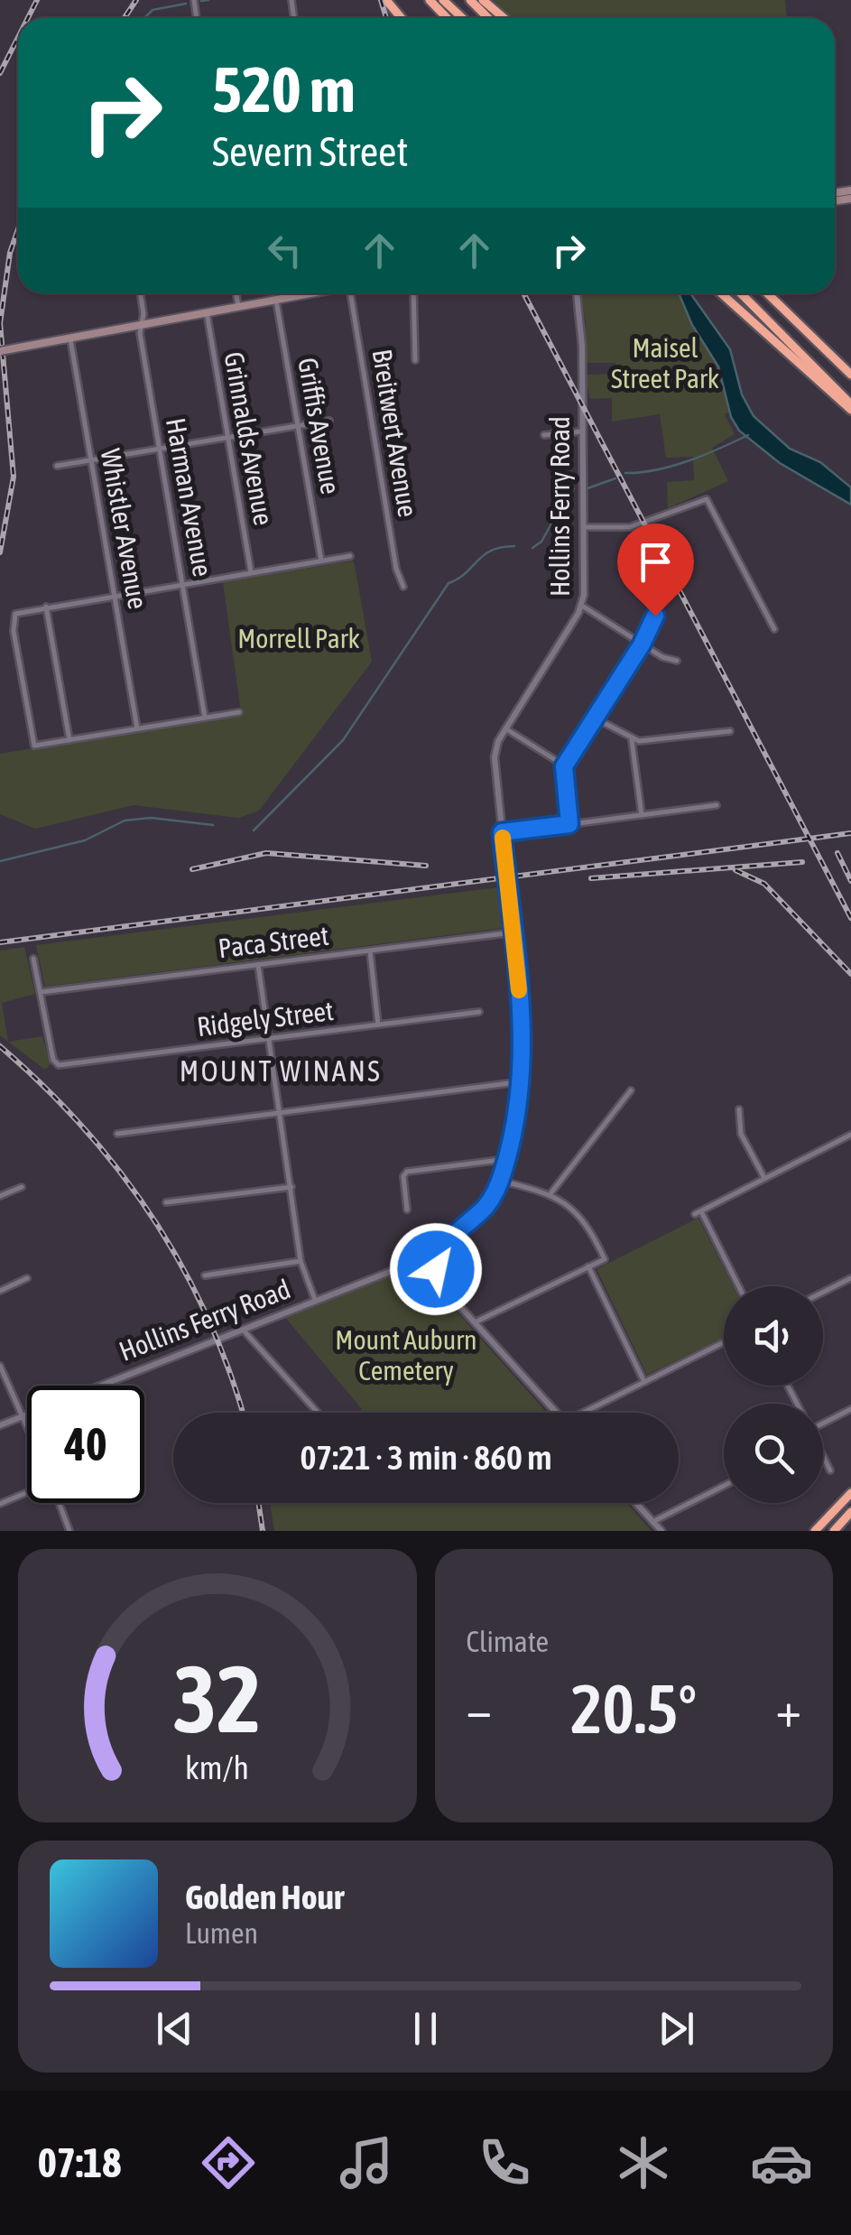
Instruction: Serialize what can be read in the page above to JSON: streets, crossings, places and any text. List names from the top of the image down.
{
  "streets": {
    "street": [
      "Griffis Avenue",
      "Breitwert Avenue",
      "Grinnalds Avenue",
      "Harman Avenue",
      "Hollins Ferry Road",
      "Whistler Avenue",
      "Paca Street",
      "Ridgely Street"
    ]
  },
  "crossings": [
    ["Hollins Ferry Road", "Paca Street"],
    ["Paca Street", "Ridgely Street"]
  ],
  "districts": ["MOUNT WINANS"],
  "parks": ["Maisel Street Park", "Morrell Park", "Mount Auburn Cemetery"],
  "page": {
    "turn": ["520 m", "Severn Street"],
    "limit": "40",
    "trip": "07:21 · 3 min · 860 m",
    "tile": "Climate",
    "heat": ["−", "20.5°", "+"],
    "song": ["Golden Hour", "Lumen"],
    "tabs": "07:18",
    "gauge": ["32", "km/h"]
  }
}
